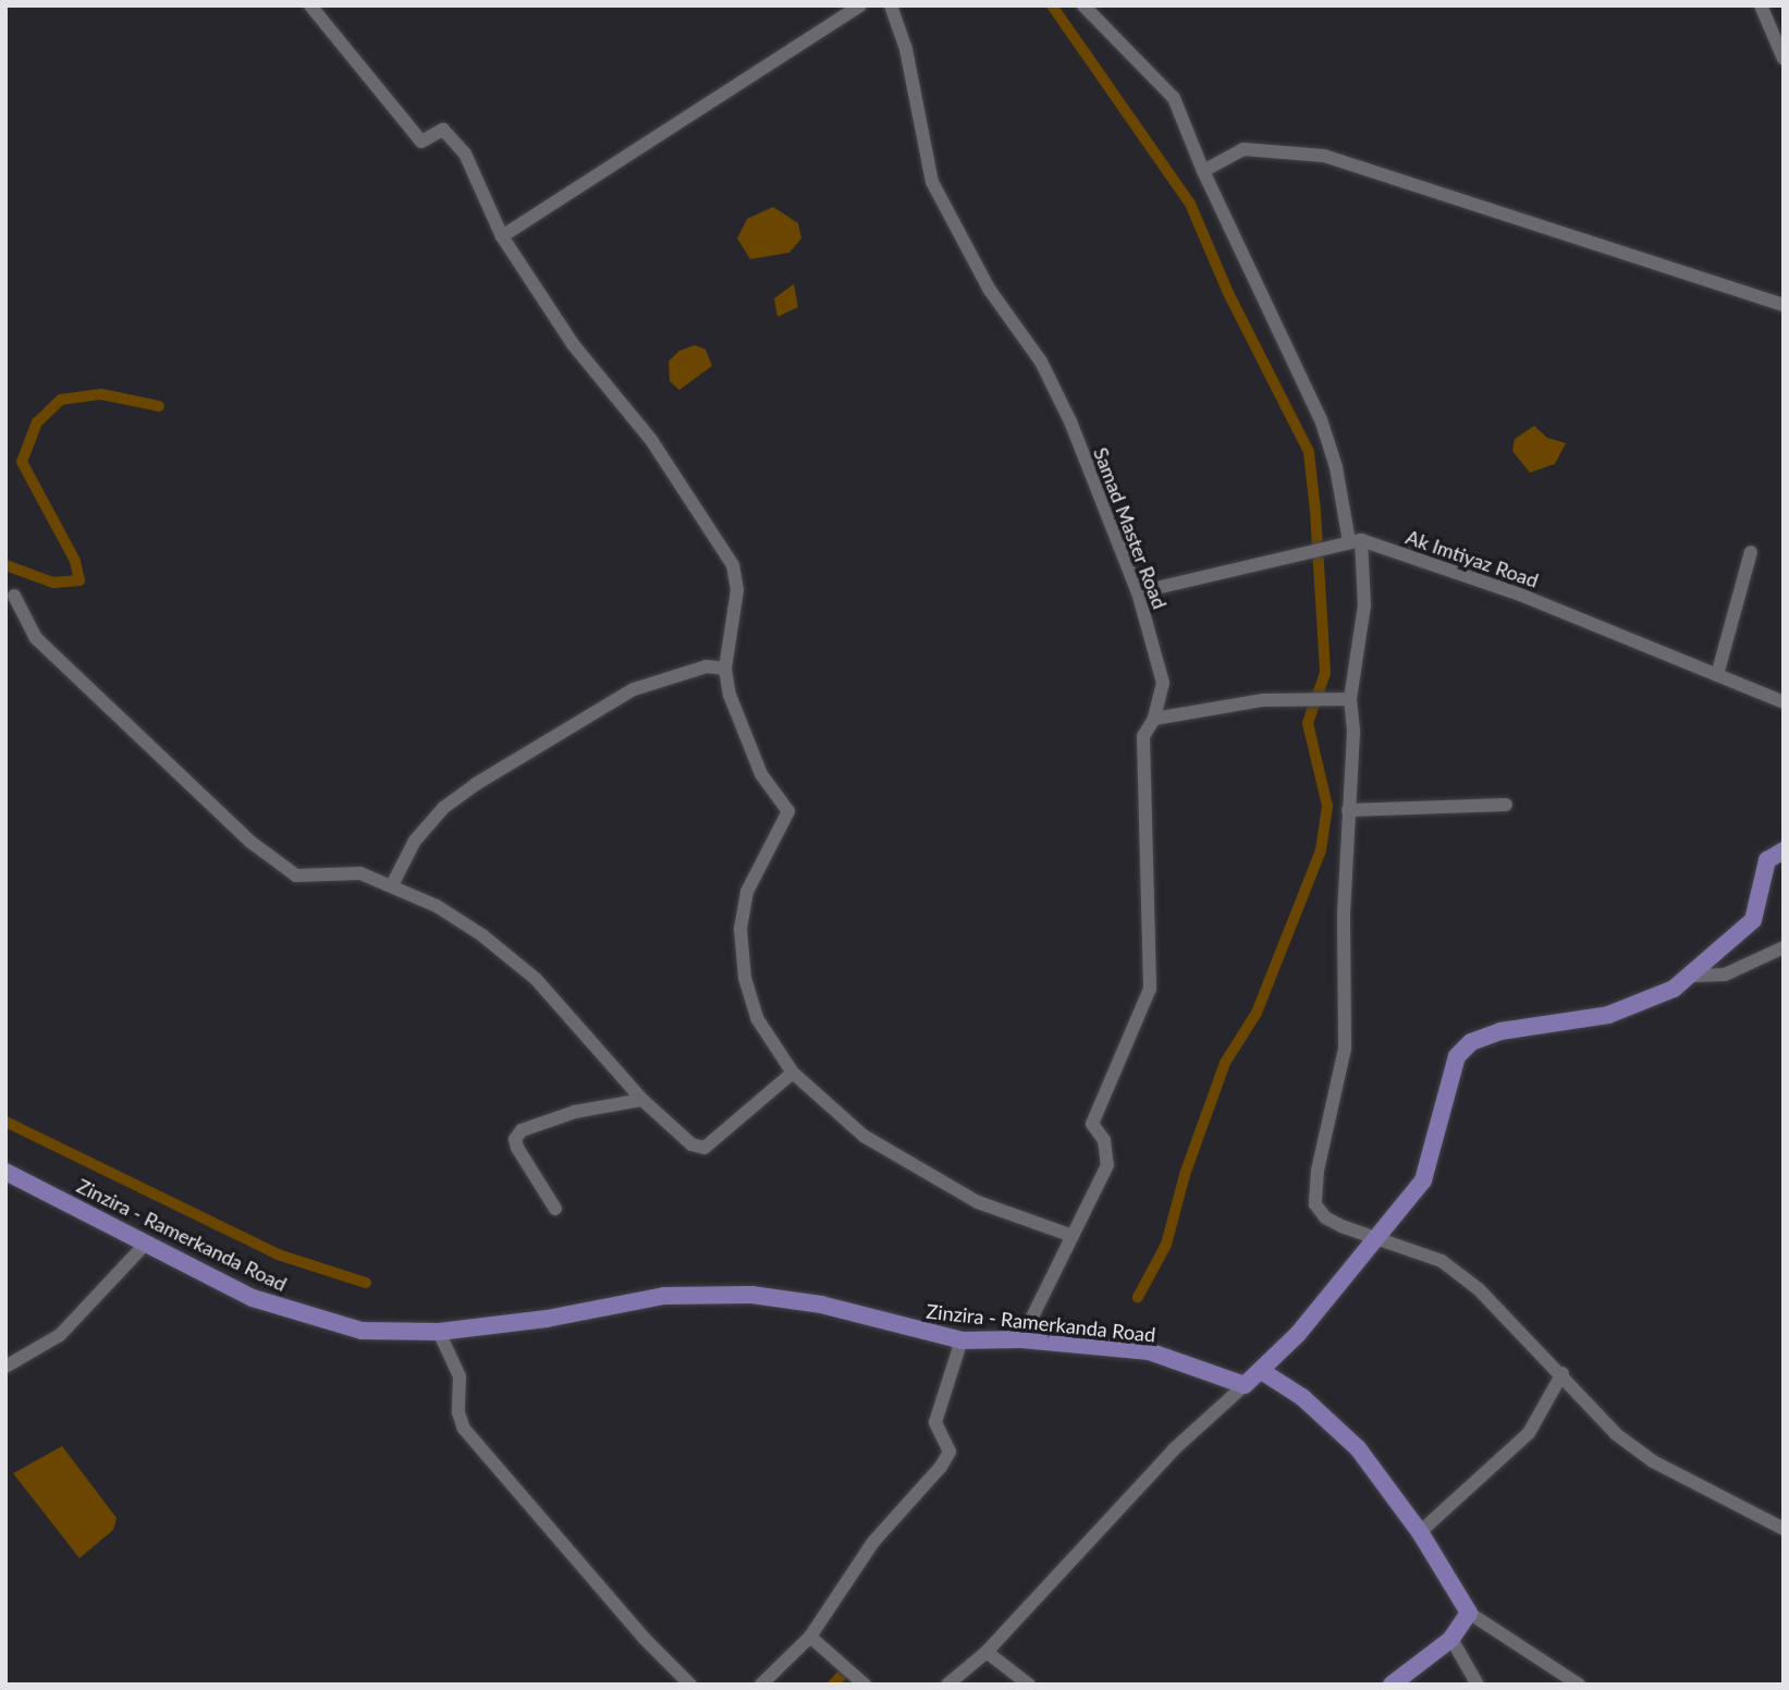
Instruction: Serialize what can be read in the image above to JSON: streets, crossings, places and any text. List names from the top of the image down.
{
  "streets": {
    "main road": ["Zinzira - Ramerkanda Road"],
    "street": ["Samad Master Road", "Ak Imtiyaz Road"]
  },
  "crossings": [
    ["Samad Master Road", "Zinzira - Ramerkanda Road"]
  ]
}
